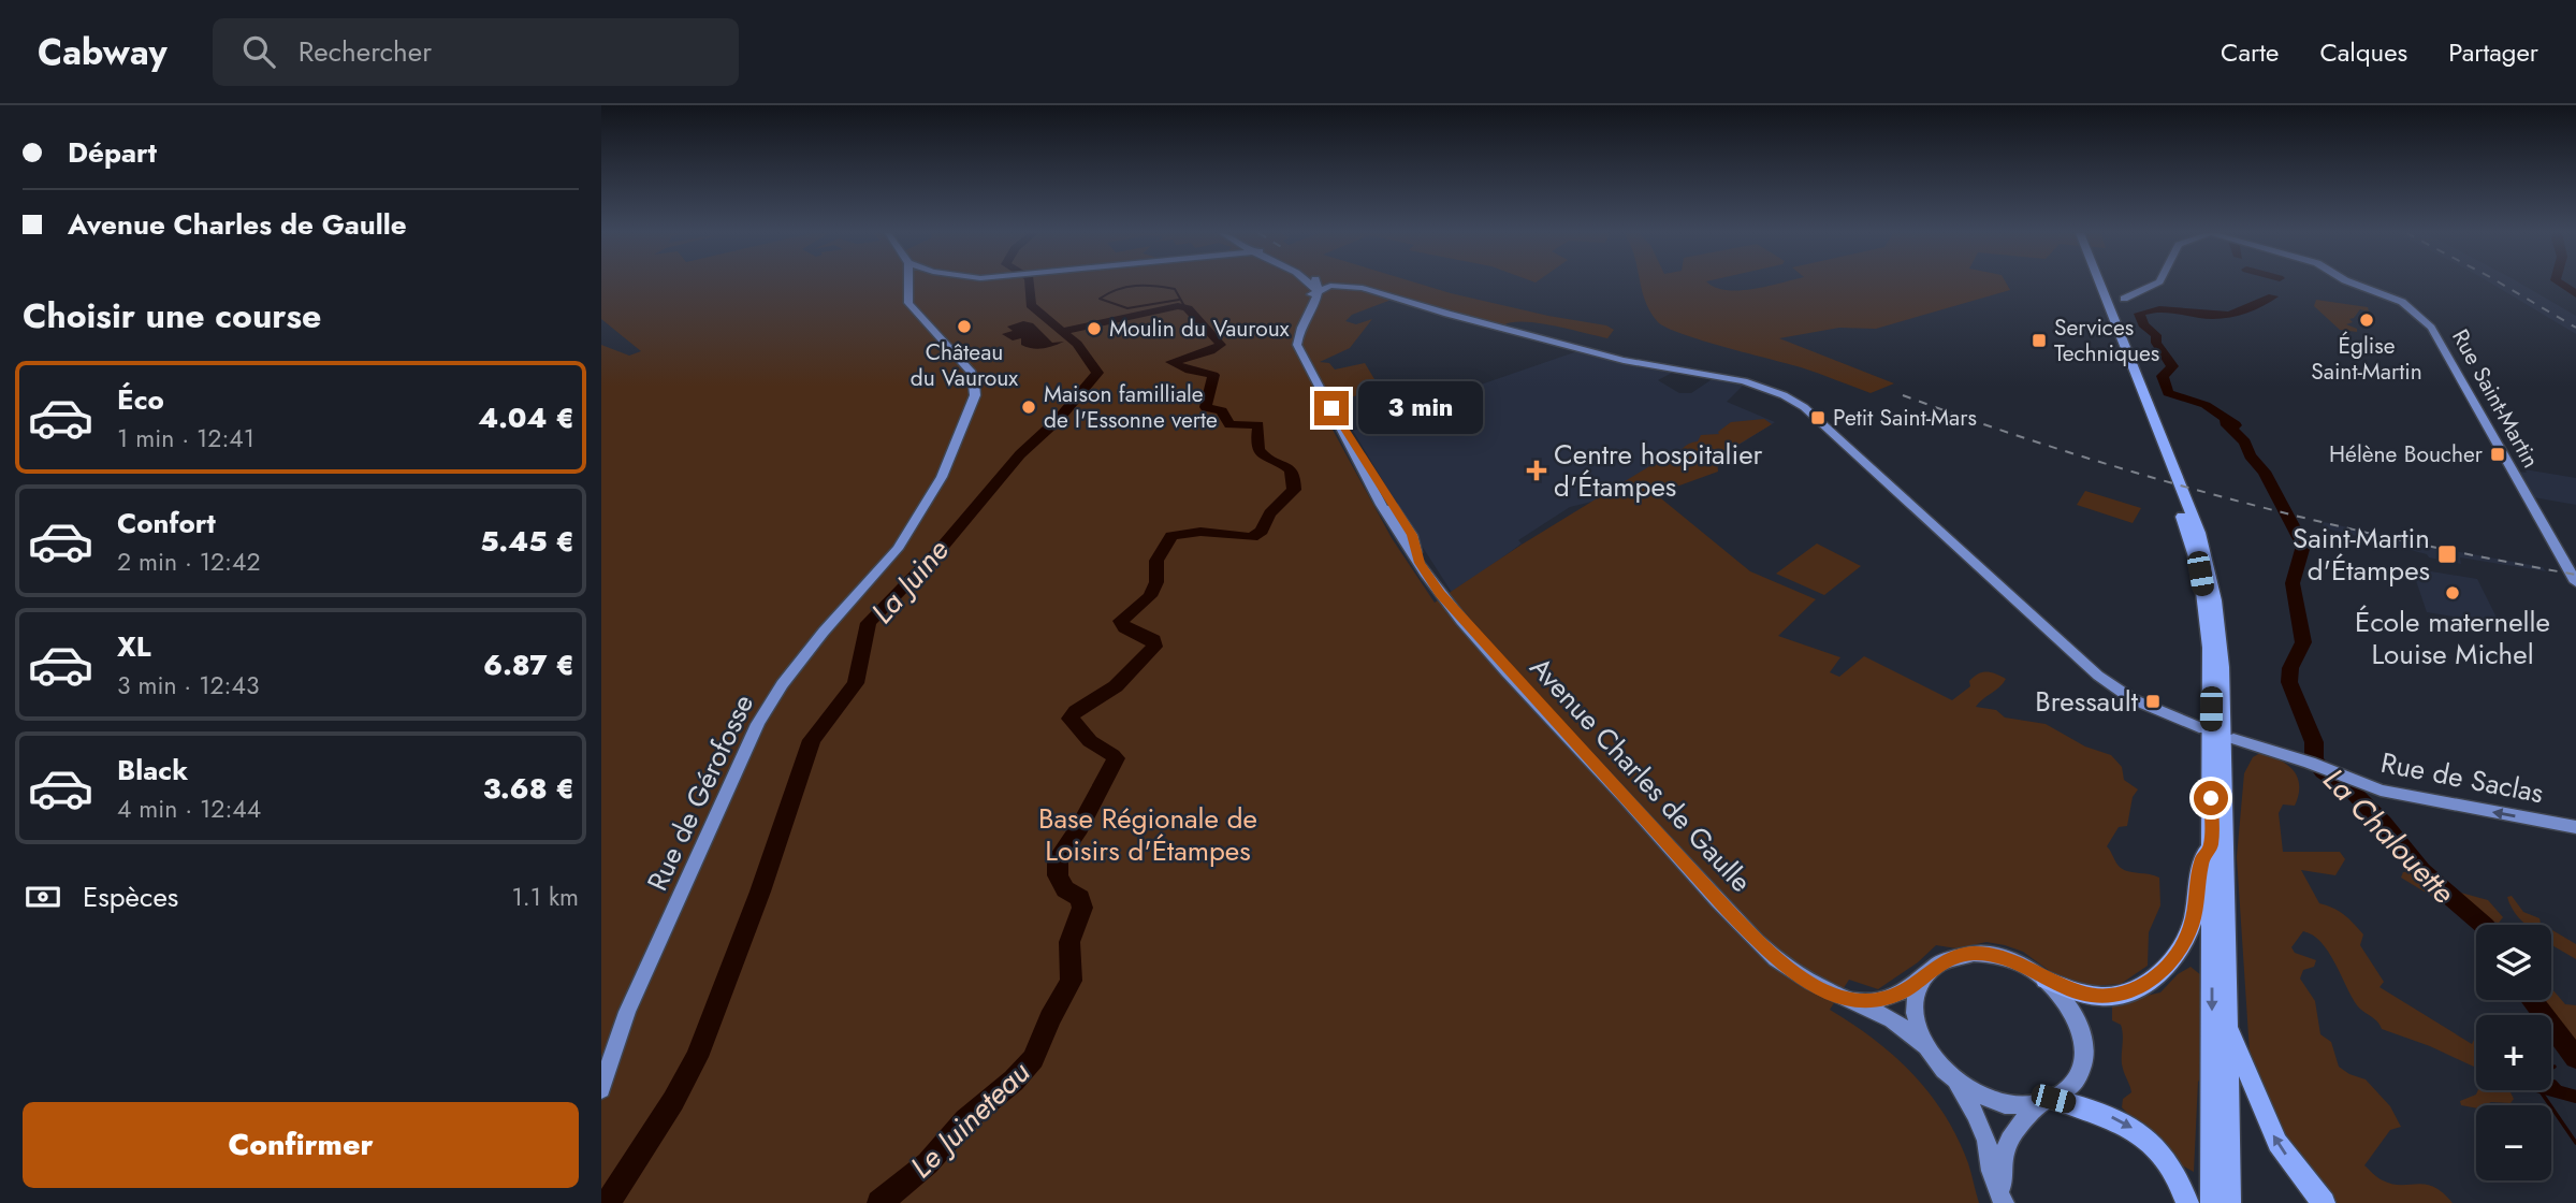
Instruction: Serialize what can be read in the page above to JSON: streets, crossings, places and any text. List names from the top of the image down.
{
  "streets": {
    "street": [
      "Rue Saint-Martin",
      "Avenue Charles de Gaulle",
      "Rue de Saclas",
      "Rue de Gérofosse"
    ]
  },
  "one_way": ["Rue de Saclas"],
  "water": ["La Juine", "La Chalouette", "Le Juineteau"],
  "parks": ["Base Régionale de Loisirs d'Étampes"],
  "places": {
    "other": [
      "Église Saint-Martin",
      "Château du Vauroux",
      "Moulin du Vauroux",
      "Maison familliale de l'Essonne verte",
      "École maternelle Louise Michel"
    ],
    "transit": [
      "Services Techniques",
      "Petit Saint-Mars",
      "Hélène Boucher",
      "Saint-Martin d'Étampes",
      "Bressault"
    ],
    "health": ["Centre hospitalier d'Étampes"]
  },
  "page": {
    "header": "Cabway",
    "search": "Rechercher",
    "nav": ["Carte", "Calques", "Partager"],
    "banner": ["Départ", "Avenue Charles de Gaulle"],
    "heading": "Choisir une course",
    "list": [
      {
        "name": "Éco",
        "note": "1 min · 12:41",
        "value": "4.04 €"
      },
      {
        "name": "Confort",
        "note": "2 min · 12:42",
        "value": "5.45 €"
      },
      {
        "name": "XL",
        "note": "3 min · 12:43",
        "value": "6.87 €"
      },
      {
        "name": "Black",
        "note": "4 min · 12:44",
        "value": "3.68 €"
      }
    ],
    "bubble": "3 min",
    "pay": ["Espèces", "1.1 km"],
    "map_buttons": ["+", "−"],
    "buttons": "Confirmer"
  }
}
